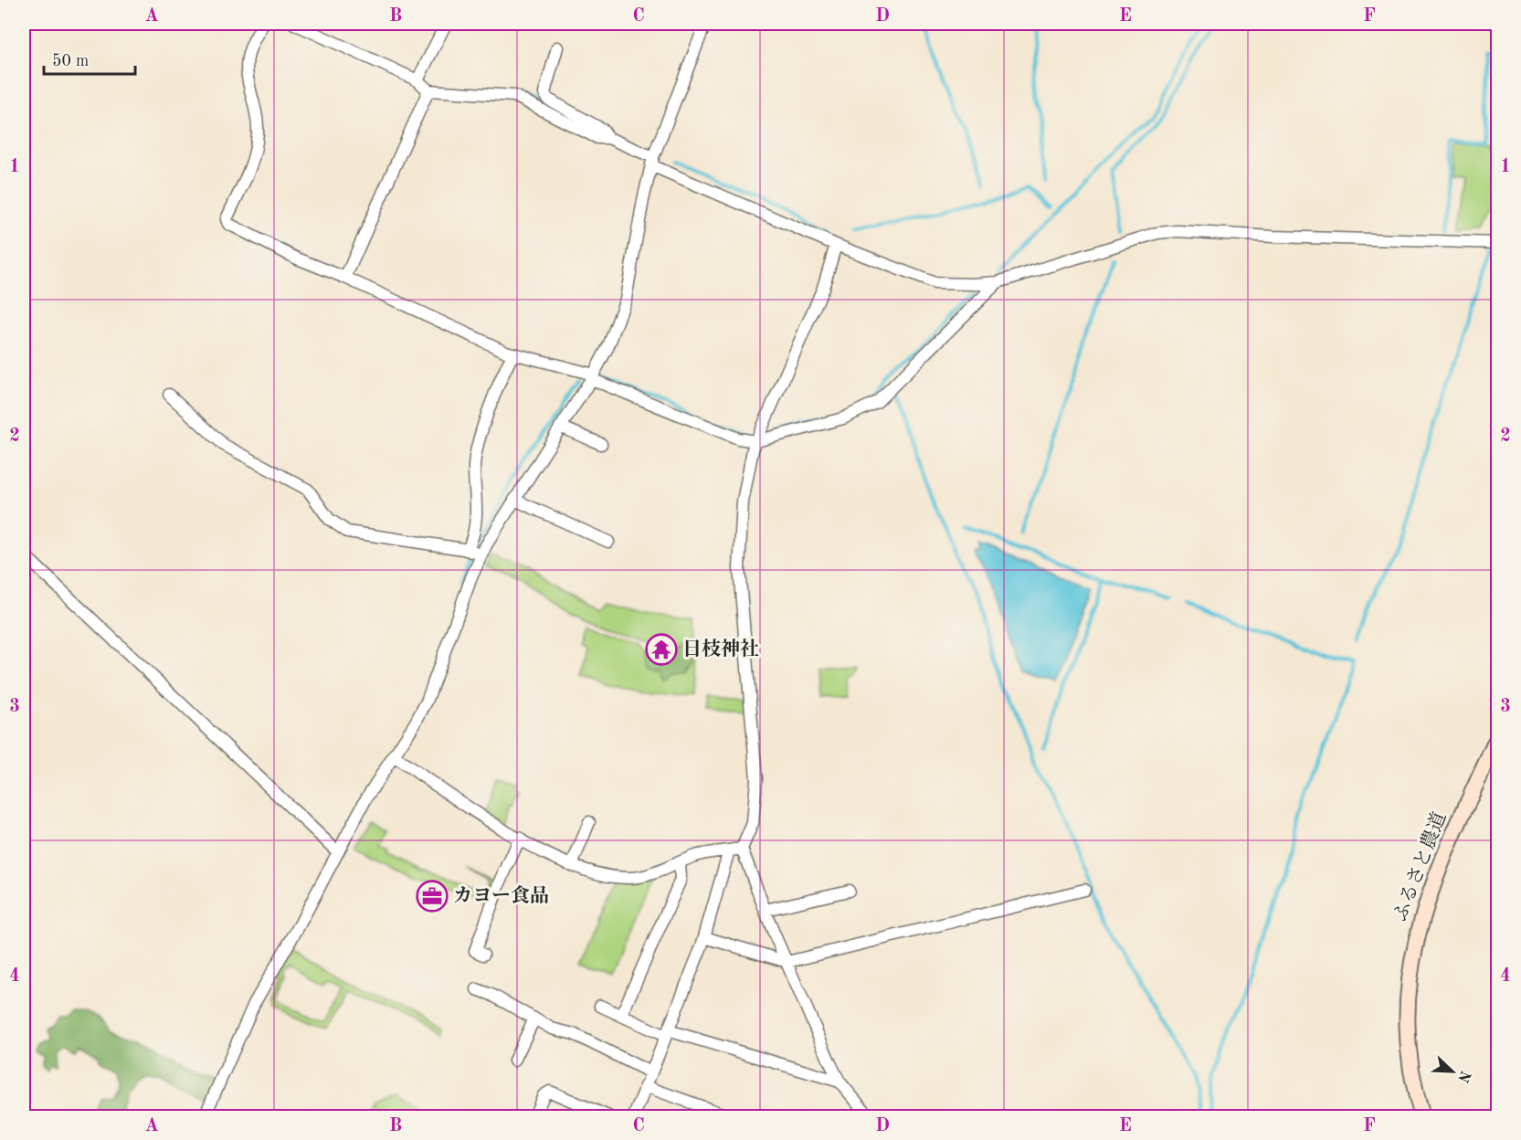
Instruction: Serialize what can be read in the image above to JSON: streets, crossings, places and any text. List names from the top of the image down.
{
  "streets": {
    "street": ["ふるさと農道"]
  },
  "places": {
    "temple": ["日枝神社"],
    "office": ["カヨー食品"]
  },
  "scale_bar": "50 m",
  "north": "bottom right",
  "grid": {
    "columns": [
      "A",
      "B",
      "C",
      "D",
      "E",
      "F"
    ],
    "rows": [
      "1",
      "2",
      "3",
      "4"
    ]
  }
}
